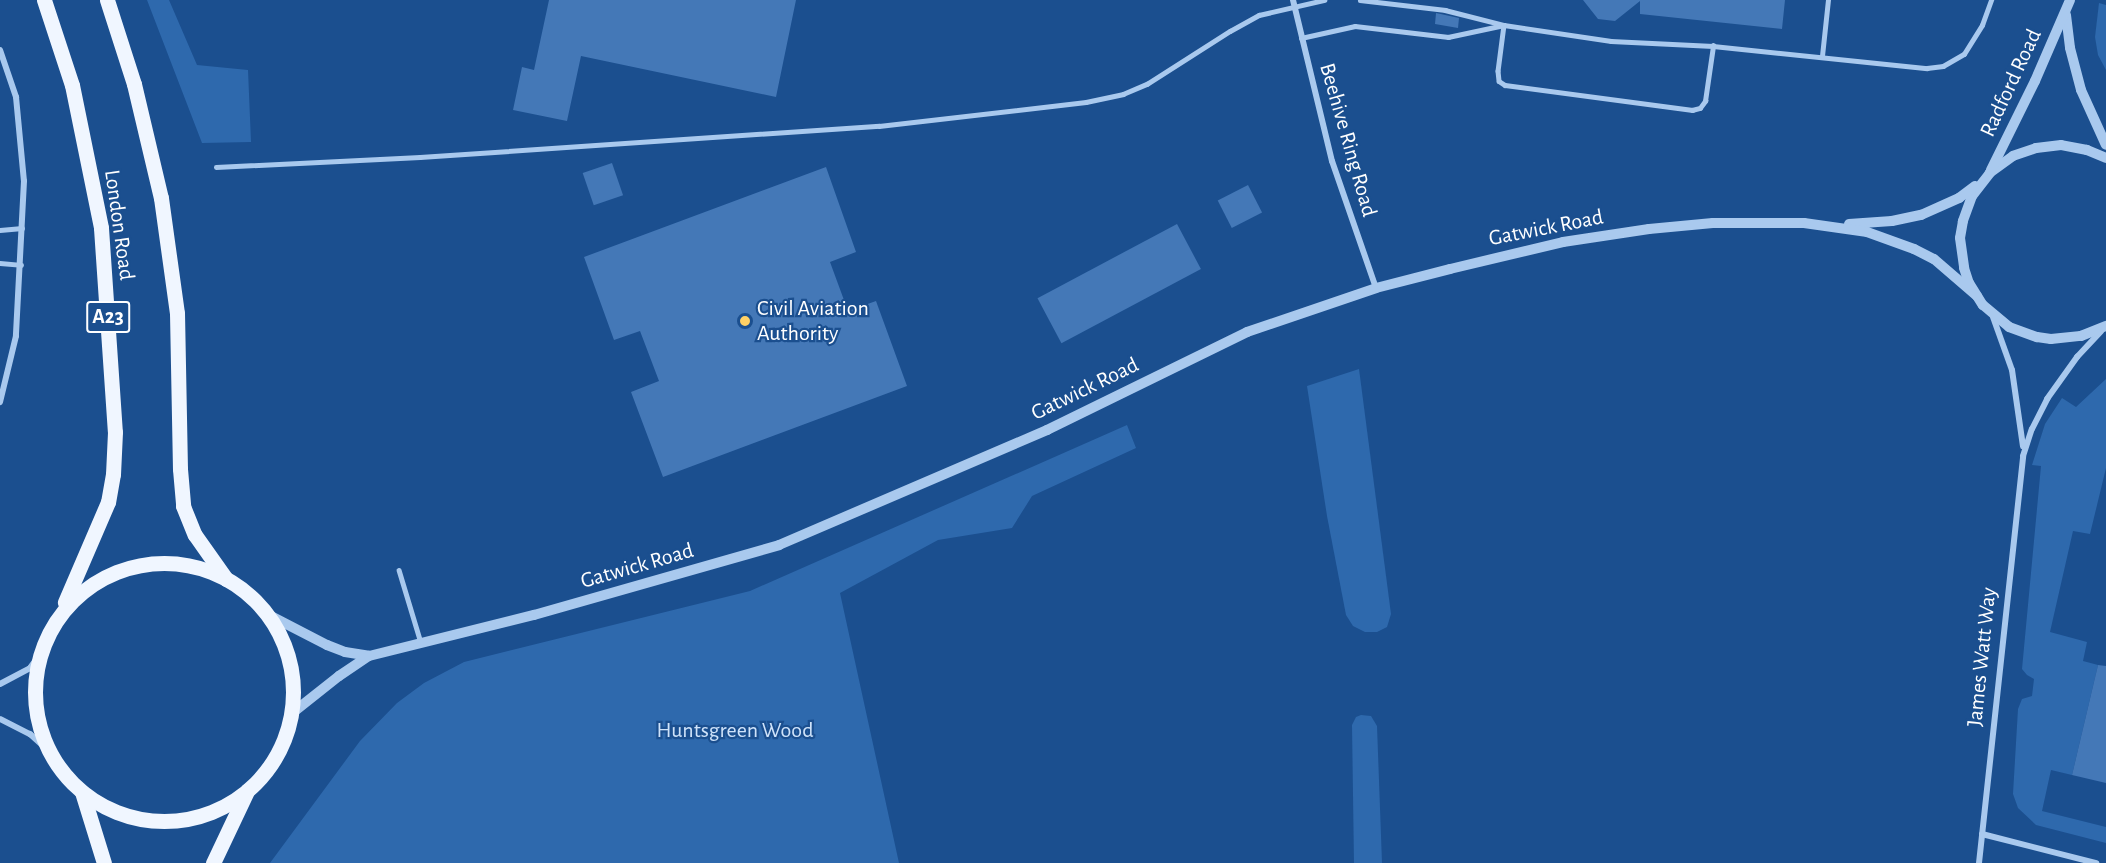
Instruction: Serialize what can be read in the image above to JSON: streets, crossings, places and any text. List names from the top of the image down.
{
  "streets": {
    "main road": ["London Road", "A23"],
    "street": [
      "Radford Road",
      "Beehive Ring Road",
      "Gatwick Road",
      "James Watt Way"
    ]
  },
  "crossings": [
    ["Radford Road", "Gatwick Road"],
    ["Beehive Ring Road", "Gatwick Road"]
  ],
  "parks": ["Huntsgreen Wood"],
  "places": ["Civil Aviation Authority"]
}
